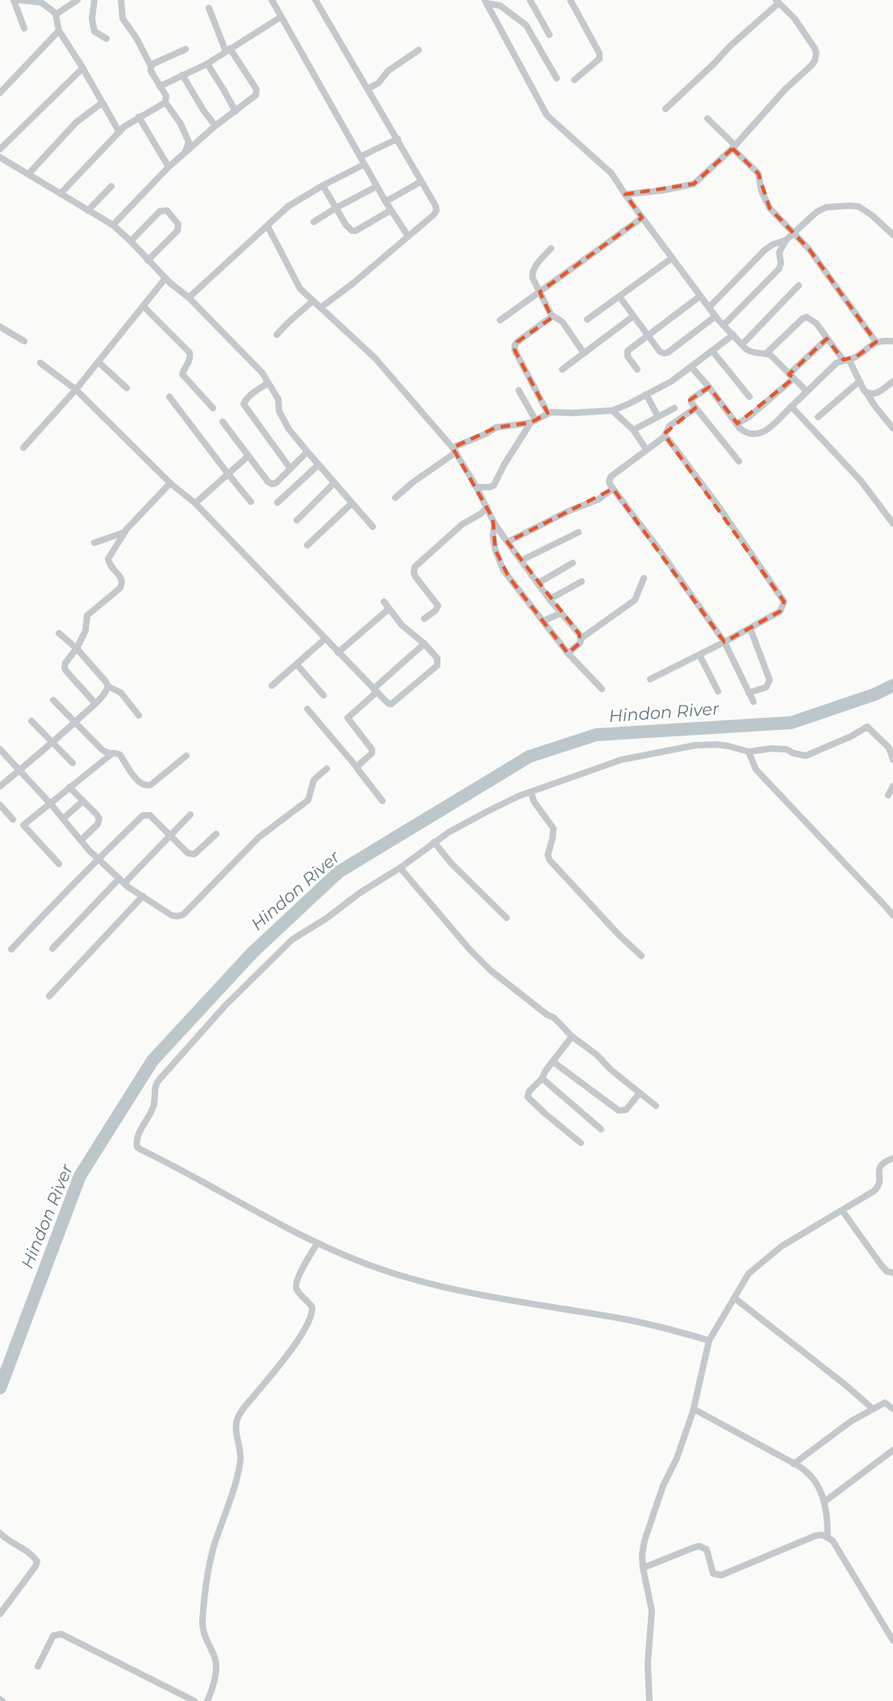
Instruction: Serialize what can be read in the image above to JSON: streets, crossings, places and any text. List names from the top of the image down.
{
  "water": ["Hindon River"]
}
